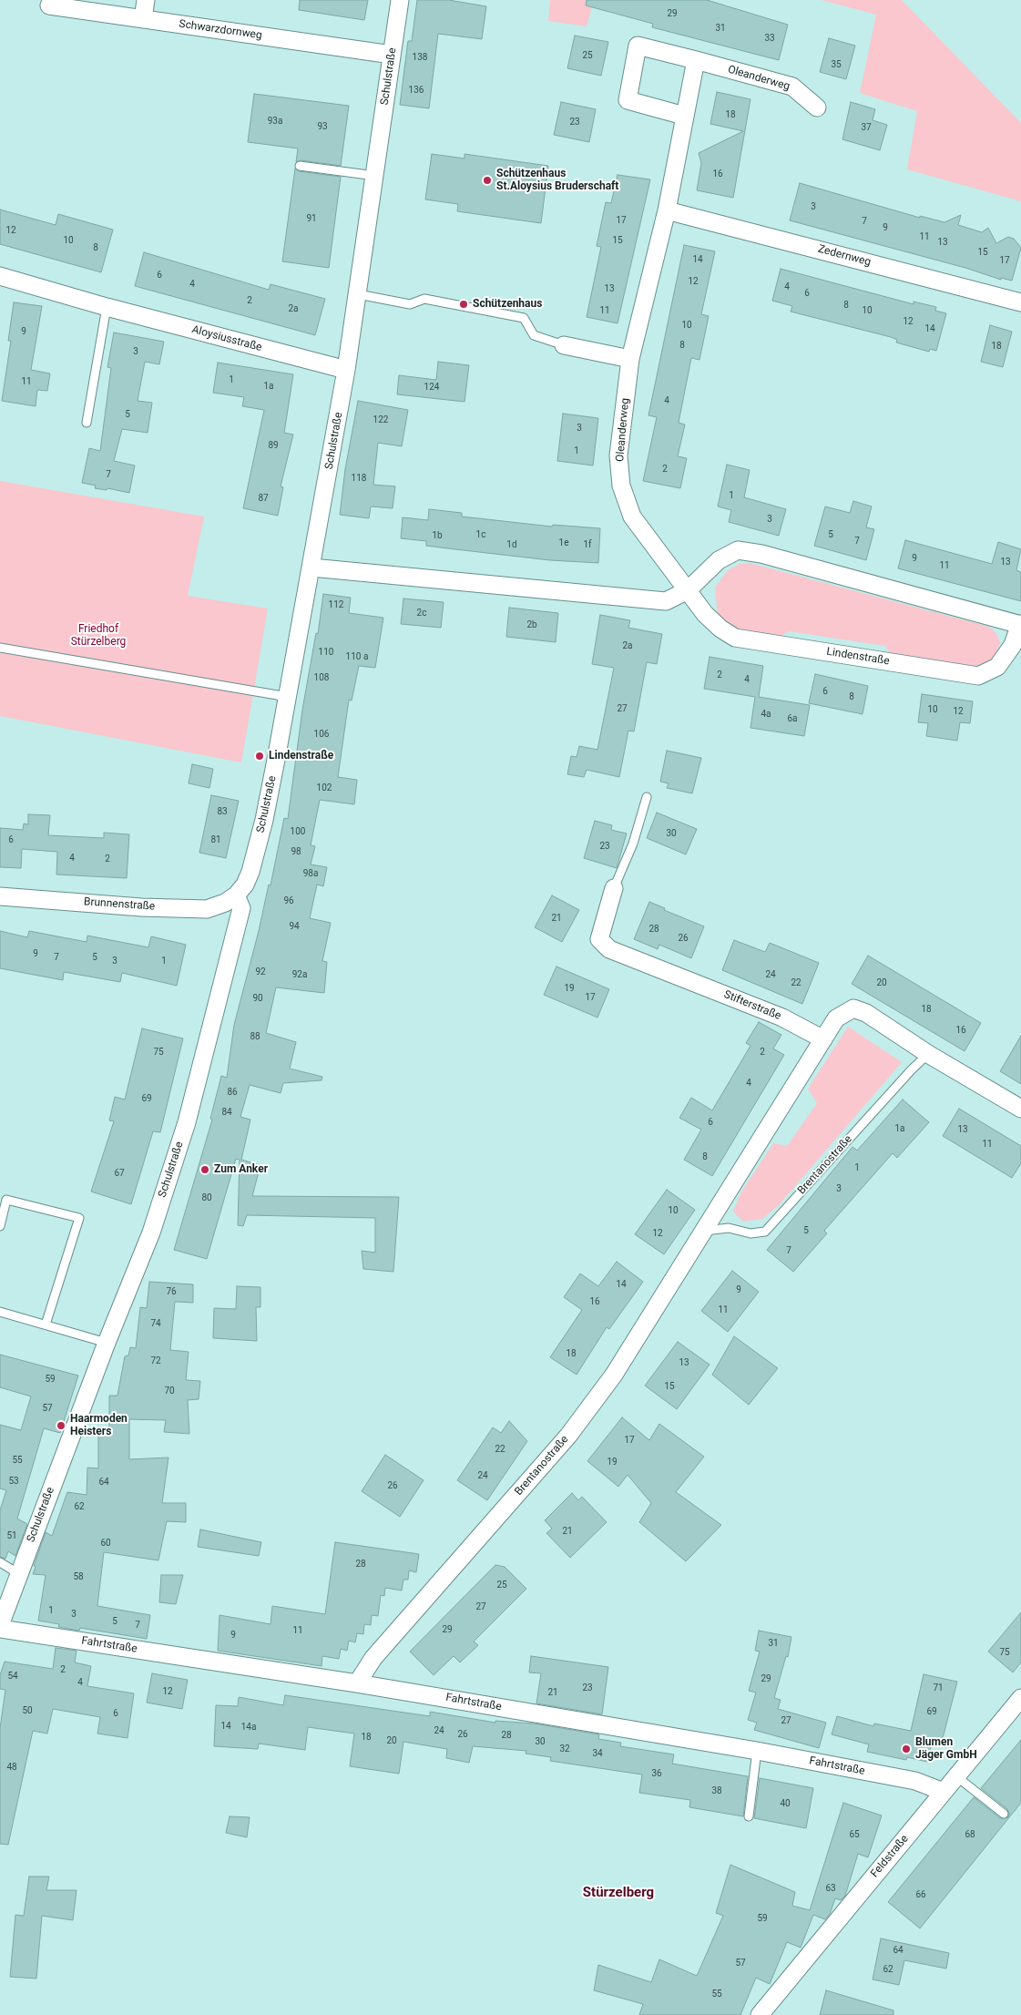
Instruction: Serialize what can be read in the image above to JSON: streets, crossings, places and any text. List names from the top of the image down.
{
  "streets": {
    "street": [
      "Schwarzdornweg",
      "Schulstraße",
      "Oleanderweg",
      "Zedernweg",
      "Aloysiusstraße",
      "Lindenstraße",
      "Brunnenstraße",
      "Stifterstraße",
      "Brentanostraße",
      "Fahrtstraße",
      "Feldstraße"
    ]
  },
  "crossings": [
    ["Schwarzdornweg", "Schulstraße"],
    ["Schulstraße", "Aloysiusstraße"],
    ["Schulstraße", "Lindenstraße"],
    ["Schulstraße", "Brunnenstraße"],
    ["Schulstraße", "Fahrtstraße"],
    ["Oleanderweg", "Zedernweg"],
    ["Oleanderweg", "Lindenstraße"],
    ["Stifterstraße", "Brentanostraße"],
    ["Brentanostraße", "Fahrtstraße"],
    ["Fahrtstraße", "Feldstraße"]
  ],
  "districts": ["Stürzelberg"],
  "parks": ["Friedhof Stürzelberg"],
  "places": [
    "Schützenhaus St.Aloysius Bruderschaft",
    "Schützenhaus",
    "Lindenstraße",
    "Zum Anker",
    "Haarmoden Heisters",
    "Blumen Jäger GmbH"
  ],
  "house_numbers": [
    "29",
    "31",
    "33",
    "25",
    "138",
    "35",
    "136",
    "18",
    "93a",
    "23",
    "93",
    "37",
    "16",
    "3",
    "91",
    "17",
    "7",
    "9",
    "12",
    "11",
    "10",
    "15",
    "13",
    "8",
    "15",
    "14",
    "17",
    "6",
    "12",
    "4",
    "4",
    "13",
    "6",
    "2",
    "8",
    "2a",
    "11",
    "10",
    "12",
    "10",
    "14",
    "9",
    "8",
    "18",
    "3",
    "1",
    "11",
    "1a",
    "124",
    "4",
    "5",
    "122",
    "3",
    "89",
    "1",
    "2",
    "7",
    "118",
    "1",
    "87",
    "3",
    "1c",
    "5",
    "1b",
    "7",
    "1e",
    "1d",
    "1f",
    "9",
    "13",
    "11",
    "112",
    "2c",
    "2b",
    "2a",
    "110",
    "110 a",
    "2",
    "108",
    "4",
    "6",
    "8",
    "27",
    "10",
    "12",
    "4a",
    "6a",
    "106",
    "102",
    "83",
    "100",
    "30",
    "6",
    "81",
    "23",
    "98",
    "4",
    "2",
    "98a",
    "96",
    "21",
    "94",
    "28",
    "26",
    "9",
    "7",
    "5",
    "3",
    "1",
    "92",
    "92a",
    "24",
    "22",
    "20",
    "19",
    "17",
    "90",
    "18",
    "16",
    "88",
    "75",
    "2",
    "4",
    "86",
    "69",
    "84",
    "6",
    "1a",
    "13",
    "11",
    "8",
    "1",
    "67",
    "3",
    "80",
    "10",
    "5",
    "12",
    "7",
    "14",
    "9",
    "76",
    "16",
    "11",
    "74",
    "18",
    "72",
    "13",
    "59",
    "15",
    "70",
    "57",
    "17",
    "22",
    "55",
    "19",
    "24",
    "53",
    "64",
    "26",
    "62",
    "21",
    "51",
    "60",
    "28",
    "58",
    "25",
    "27",
    "1",
    "3",
    "5",
    "7",
    "29",
    "11",
    "9",
    "31",
    "75",
    "2",
    "54",
    "29",
    "4",
    "23",
    "71",
    "12",
    "21",
    "50",
    "69",
    "6",
    "27",
    "14",
    "14a",
    "24",
    "26",
    "28",
    "18",
    "20",
    "30",
    "32",
    "34",
    "48",
    "36",
    "38",
    "40",
    "65",
    "68",
    "63",
    "66",
    "59",
    "64",
    "57",
    "62",
    "55"
  ]
}
